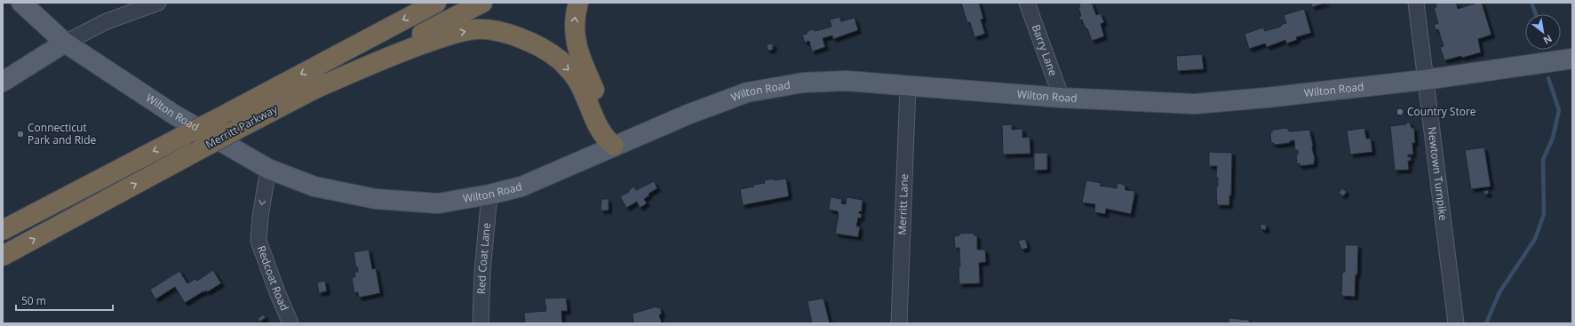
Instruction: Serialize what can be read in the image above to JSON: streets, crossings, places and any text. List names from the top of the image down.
{
  "streets": {
    "highway": ["Merritt Parkway"],
    "main road": ["Wilton Road"],
    "street": [
      "Barry Lane",
      "Newtown Turnpike",
      "Merritt Lane",
      "Red Coat Lane",
      "Redcoat Road"
    ]
  },
  "crossings": [
    ["Barry Lane", "Wilton Road"],
    ["Wilton Road", "Newtown Turnpike"],
    ["Wilton Road", "Merritt Lane"],
    ["Wilton Road", "Red Coat Lane"],
    ["Wilton Road", "Redcoat Road"]
  ],
  "one_way": ["Redcoat Road"],
  "places": ["Country Store", "Connecticut Park and Ride"],
  "scale_bar": "50 m",
  "north": "bottom right"
}
